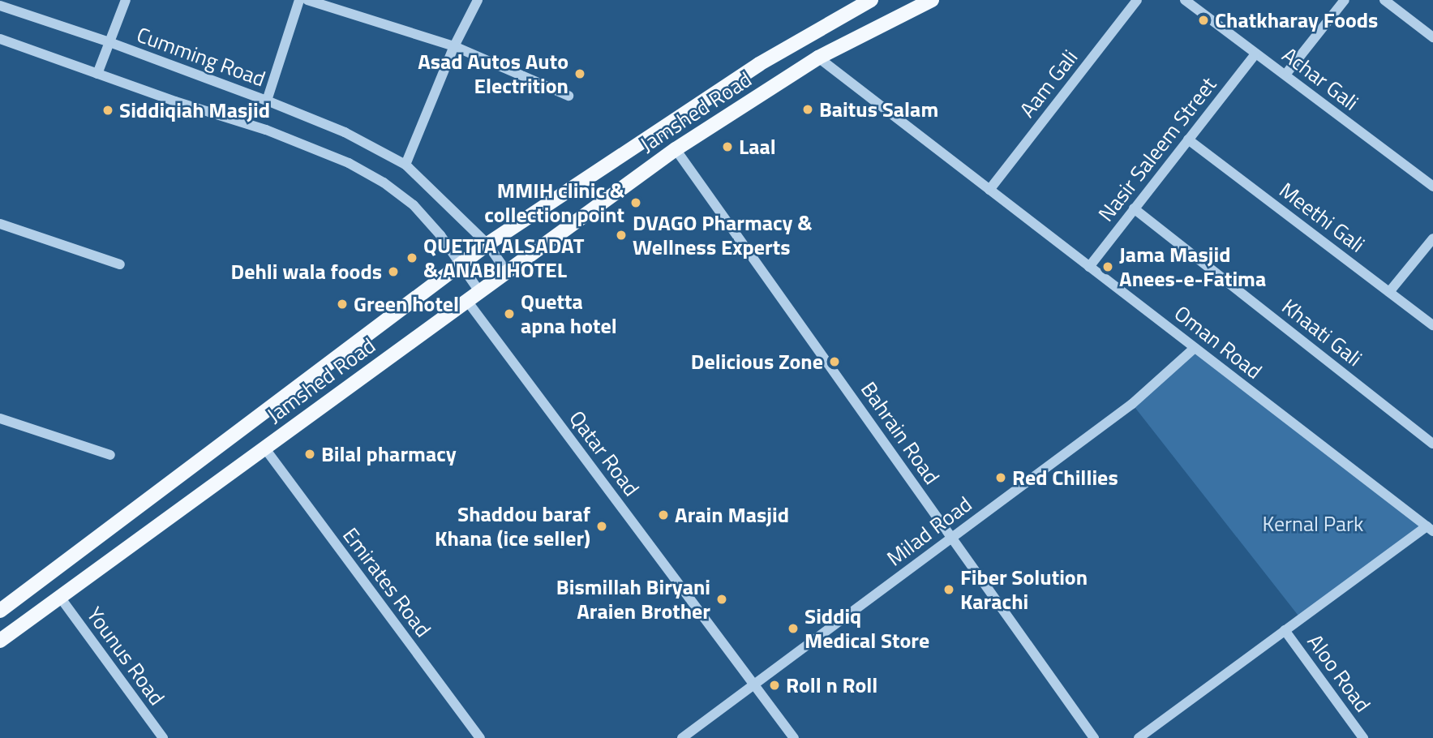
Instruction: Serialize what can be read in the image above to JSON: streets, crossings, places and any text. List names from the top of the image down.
{
  "streets": {
    "main road": ["Jamshed Road"],
    "street": [
      "Cumming Road",
      "Achar Gali",
      "Aam Gali",
      "Nasir Saleem Street",
      "Meethi Gali",
      "Khaati Gali",
      "Oman Road",
      "Bahrain Road",
      "Qatar Road",
      "Milad Road",
      "Emirates Road",
      "Younus Road",
      "Aloo Road"
    ]
  },
  "crossings": [
    ["Cumming Road", "Jamshed Road"],
    ["Achar Gali", "Nasir Saleem Street"],
    ["Aam Gali", "Oman Road"],
    ["Jamshed Road", "Oman Road"],
    ["Jamshed Road", "Bahrain Road"],
    ["Jamshed Road", "Qatar Road"],
    ["Jamshed Road", "Emirates Road"],
    ["Jamshed Road", "Younus Road"],
    ["Nasir Saleem Street", "Meethi Gali"],
    ["Nasir Saleem Street", "Khaati Gali"],
    ["Nasir Saleem Street", "Oman Road"],
    ["Oman Road", "Milad Road"],
    ["Bahrain Road", "Milad Road"],
    ["Qatar Road", "Milad Road"]
  ],
  "parks": ["Kernal Park"],
  "places": [
    "Chatkharay Foods",
    "Asad Autos Auto Electrition",
    "Baitus Salam",
    "Siddiqiah Masjid",
    "Laal",
    "MMIH clinic & collection point",
    "DVAGO Pharmacy & Wellness Experts",
    "QUETTA ALSADAT & ANABI HOTEL",
    "Jama Masjid Anees-e-Fatima",
    "Dehli wala foods",
    "Green hotel",
    "Quetta apna hotel",
    "Delicious Zone",
    "Bilal pharmacy",
    "Red Chillies",
    "Arain Masjid",
    "Shaddou baraf Khana (ice seller)",
    "Fiber Solution Karachi",
    "Bismillah Biryani Araien Brother",
    "Siddiq Medical Store",
    "Roll n Roll"
  ]
}
